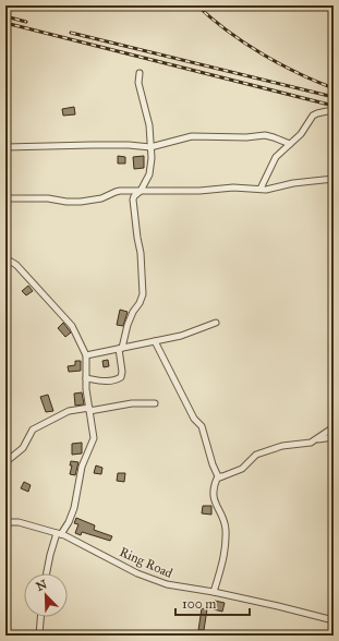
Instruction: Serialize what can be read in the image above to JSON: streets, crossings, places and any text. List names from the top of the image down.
{
  "streets": {
    "street": ["Ring Road"]
  },
  "scale_bar": "100 m",
  "north": "top left"
}
